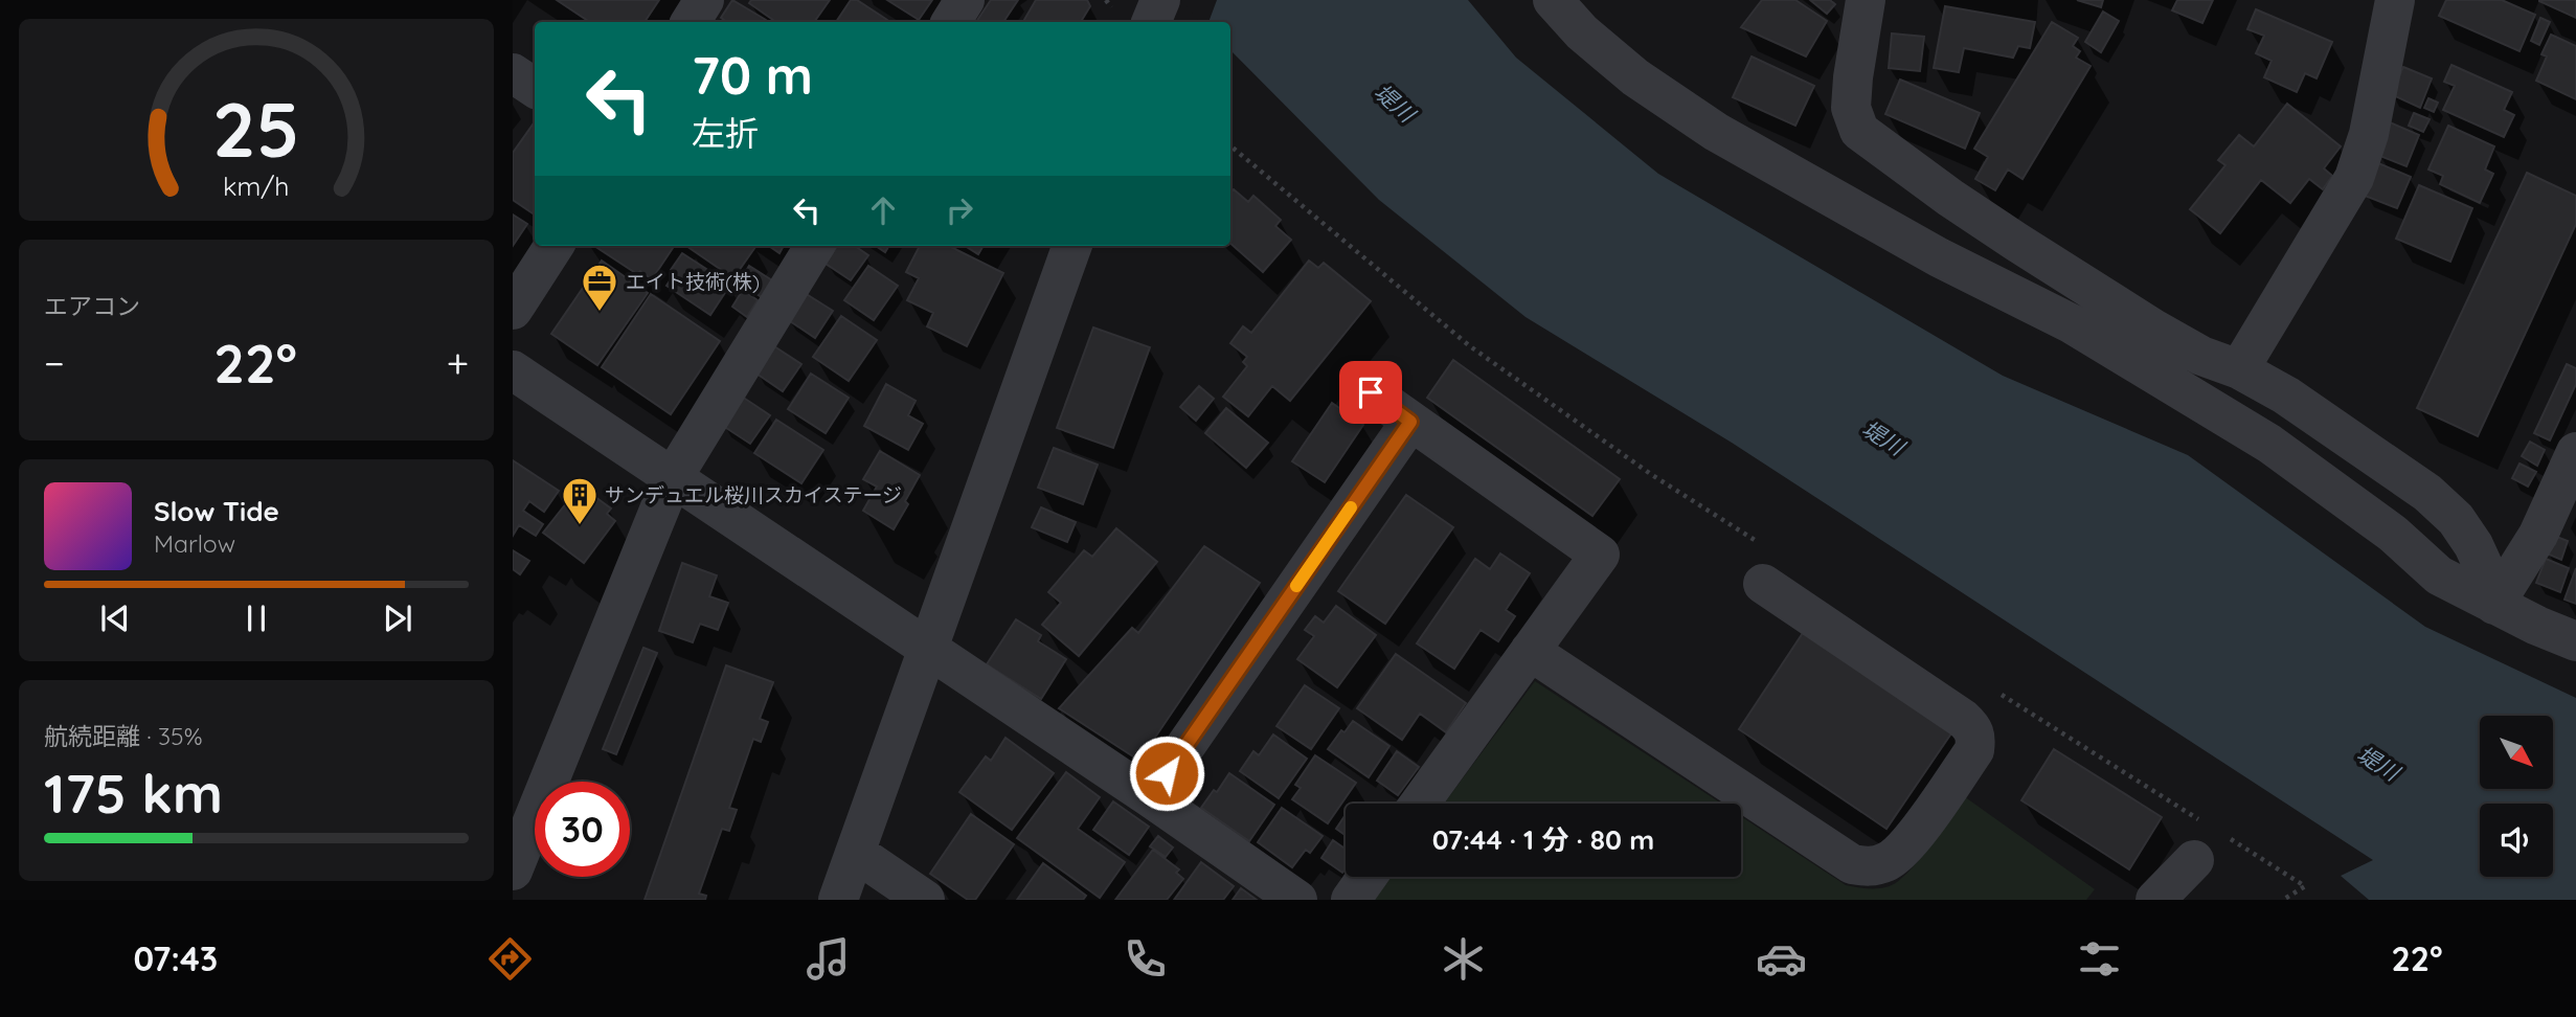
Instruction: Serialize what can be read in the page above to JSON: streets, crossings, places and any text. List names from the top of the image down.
{
  "water": ["堤川"],
  "places": {
    "office": ["エイト技術(株)"],
    "building": ["サンデュエル桜川スカイステージ"]
  },
  "north": "bottom right",
  "page": {
    "turn": ["70 m", "左折"],
    "tile": [
      "エアコン",
      ["航続距離 · 35%", "175 km"]
    ],
    "heat": ["−", "22°", "+"],
    "song": ["Slow Tide", "Marlow"],
    "limit": "30",
    "trip": "07:44 · 1 分 · 80 m",
    "tabs": ["07:43", "22°"],
    "gauge": ["25", "km/h"]
  }
}
